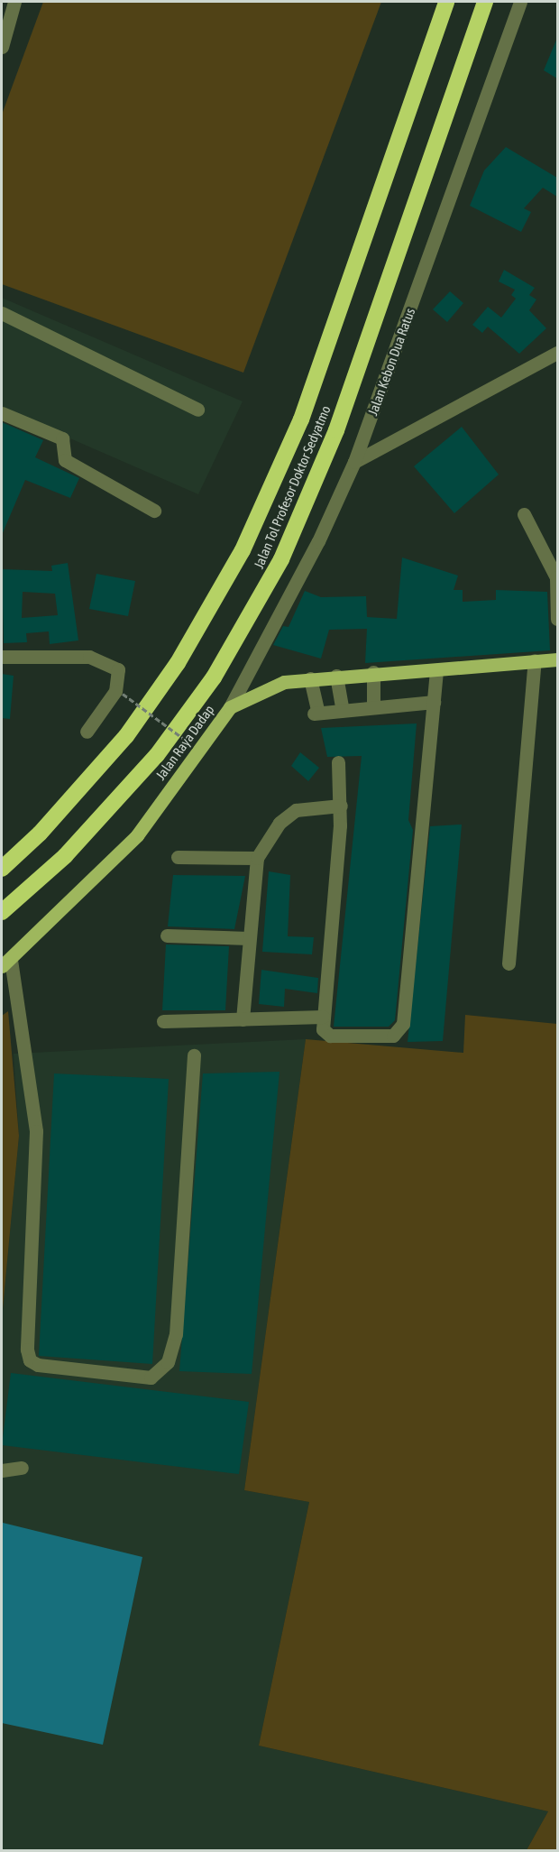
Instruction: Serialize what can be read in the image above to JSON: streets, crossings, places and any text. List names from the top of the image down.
{
  "streets": {
    "highway": ["Jalan Tol Profesor Doktor Sedyatmo"],
    "main road": ["Jalan Raya Dadap"],
    "street": ["Jalan Kebon Dua Ratus"]
  },
  "crossings": [
    ["Jalan Kebon Dua Ratus", "Jalan Raya Dadap"]
  ]
}
